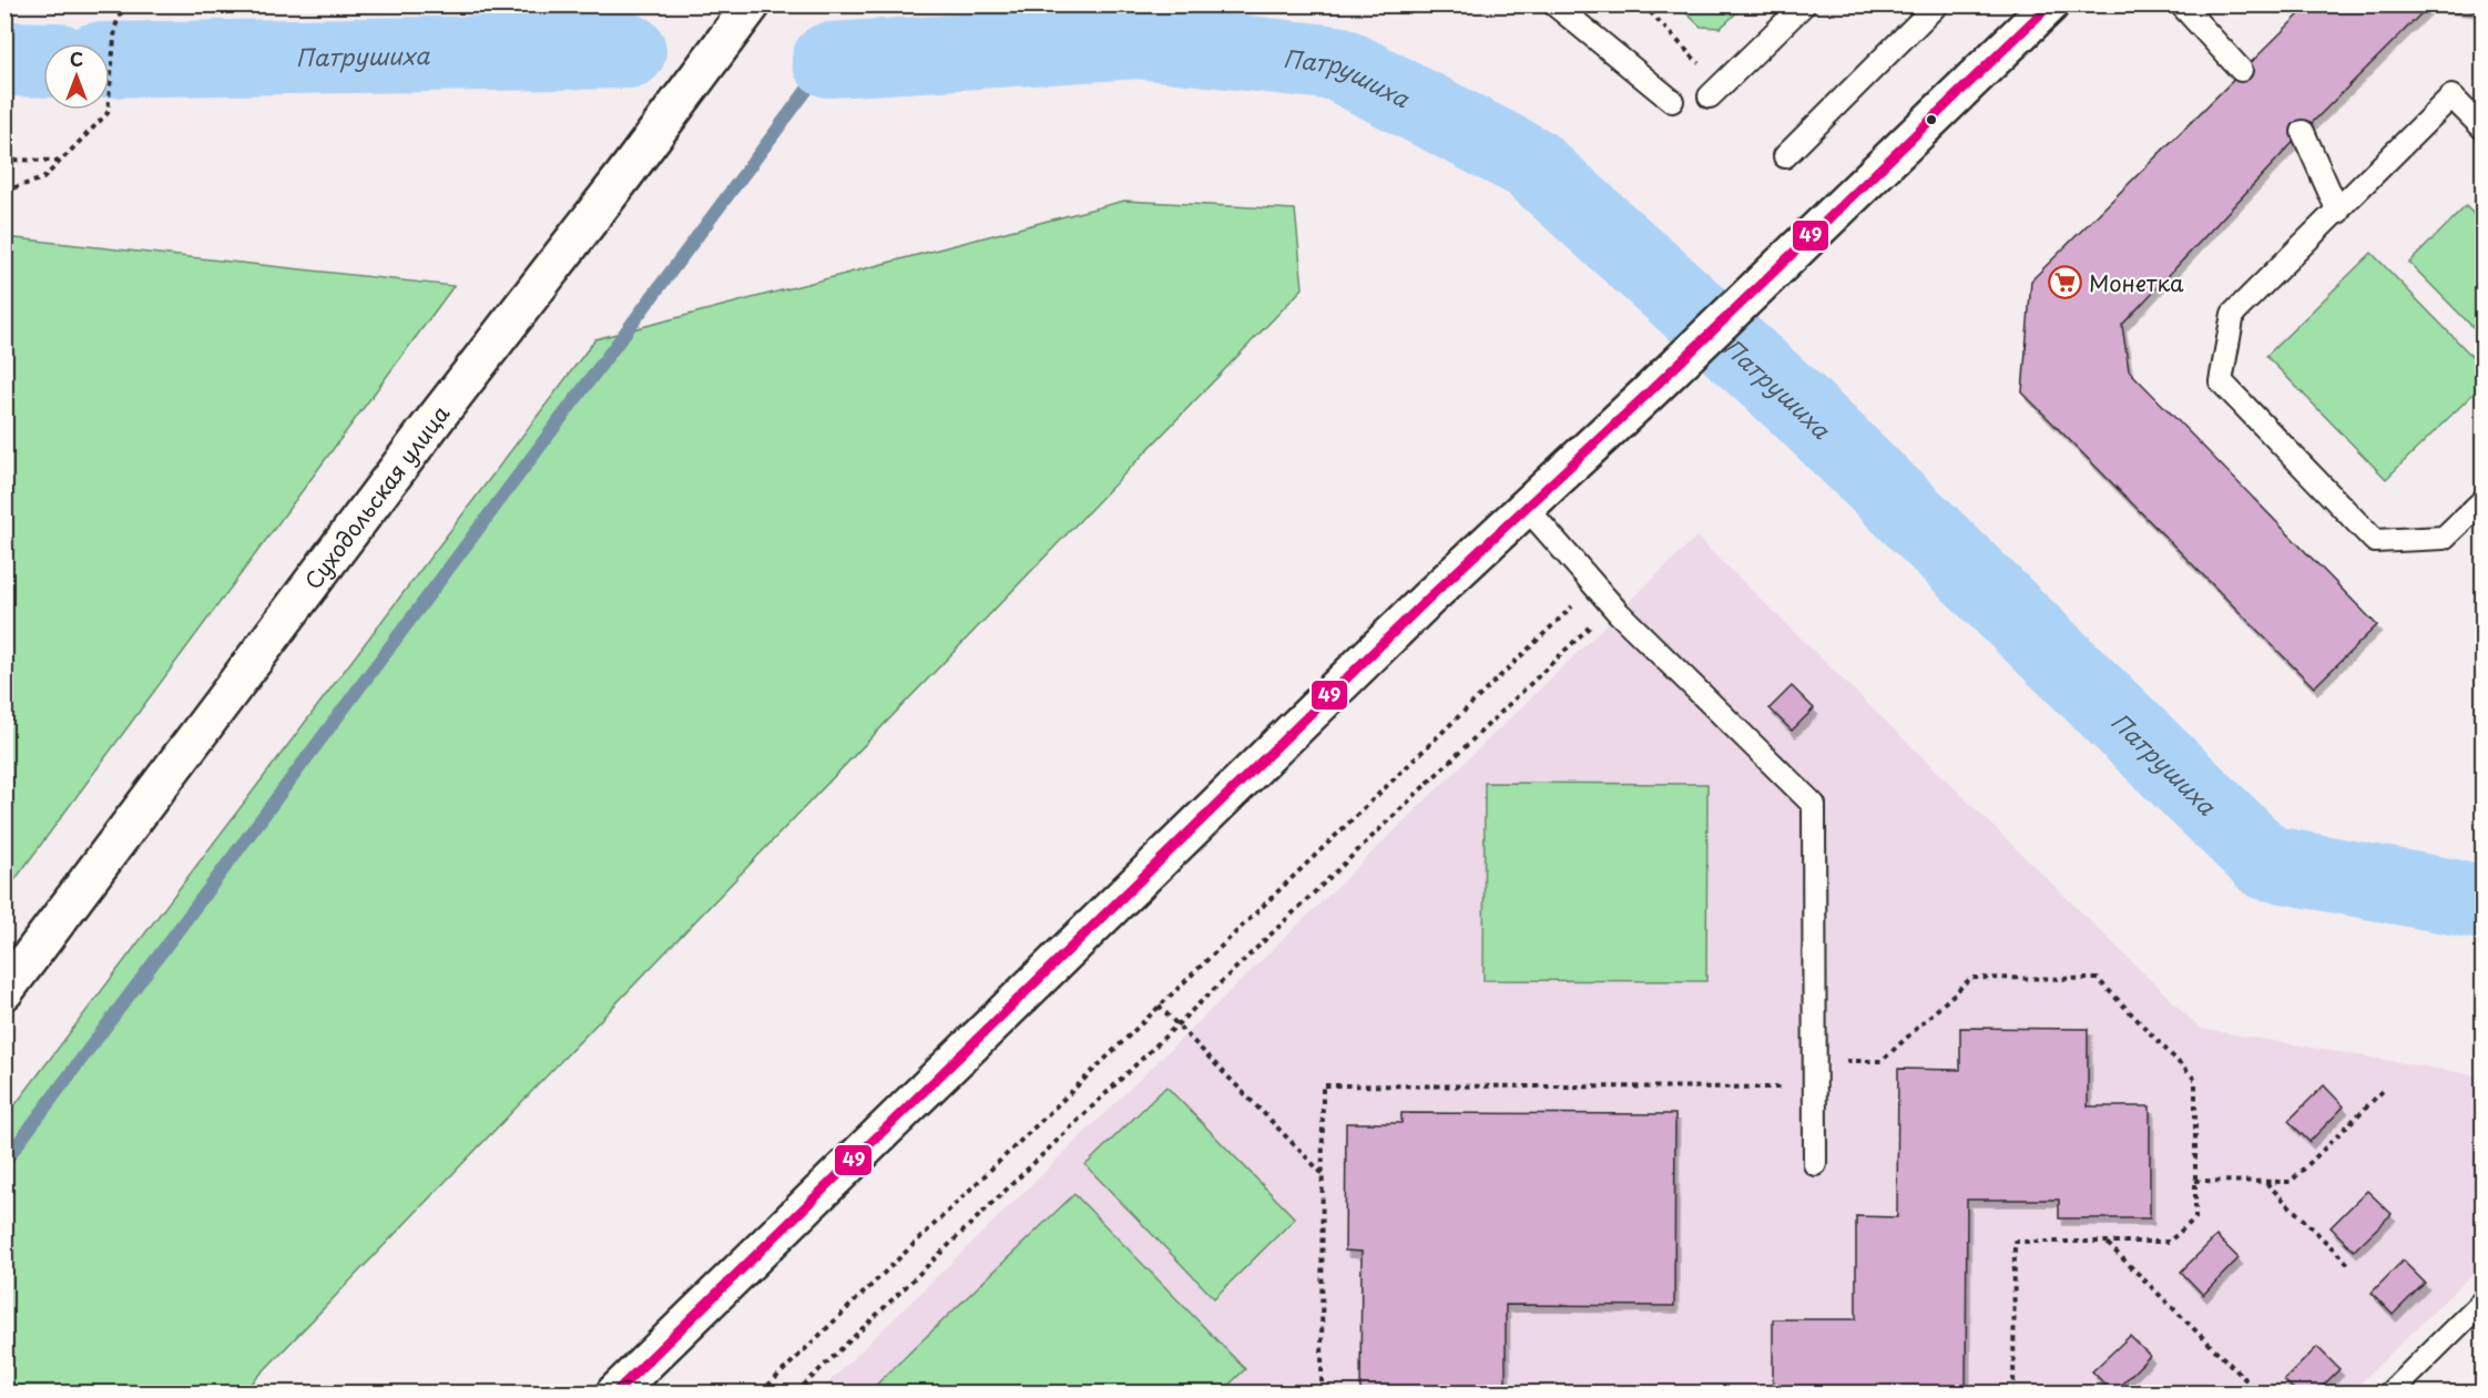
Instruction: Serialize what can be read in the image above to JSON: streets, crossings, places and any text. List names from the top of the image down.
{
  "streets": {
    "street": ["Суходольская улица"]
  },
  "water": ["Патрушиха"],
  "places": {
    "supermarket": ["Монетка"]
  },
  "lines": ["transit line 49"],
  "north": "top"
}
